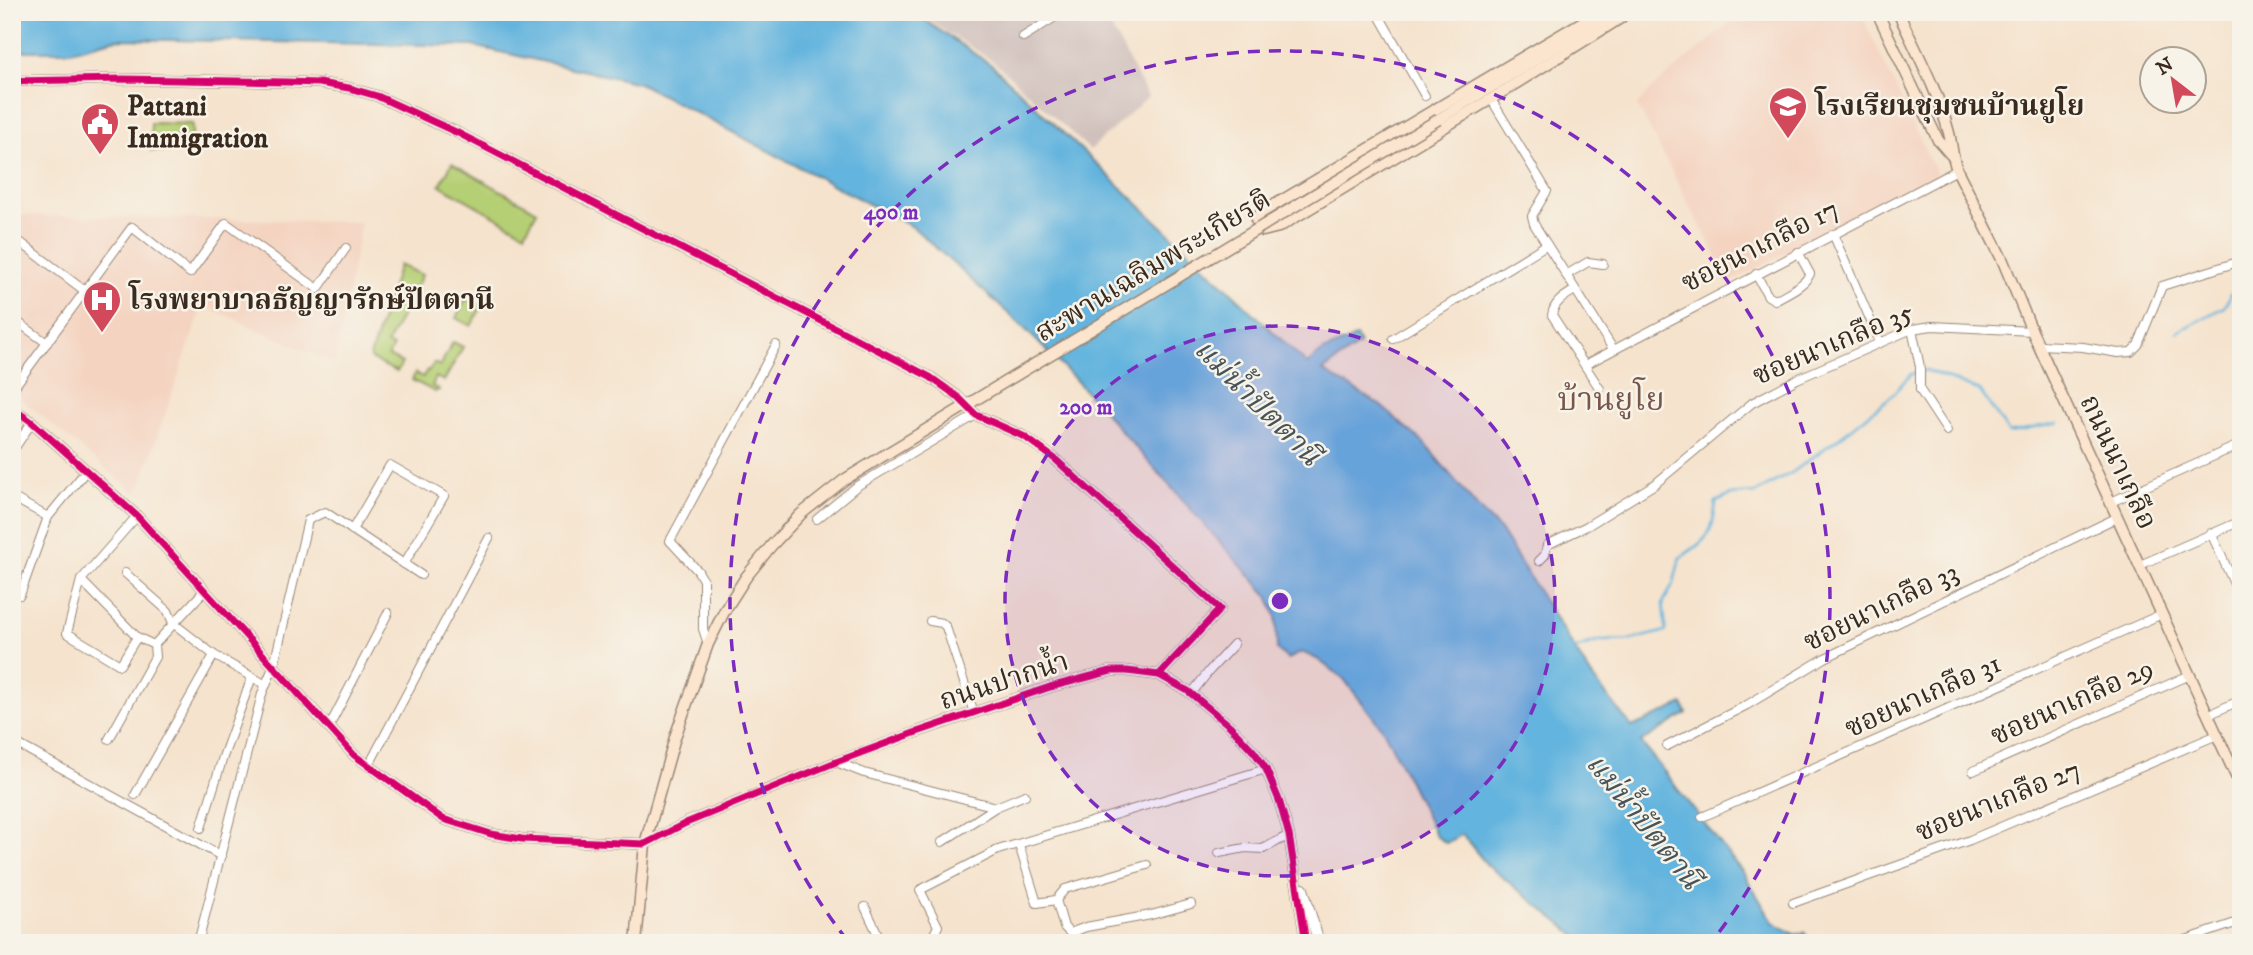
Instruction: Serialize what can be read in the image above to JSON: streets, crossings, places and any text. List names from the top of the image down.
{
  "streets": {
    "main road": ["สะพานเฉลิมพระเกียรติ", "ถนนนาเกลือ"],
    "street": [
      "ซอยนาเกลือ 17",
      "ซอยนาเกลือ 35",
      "ซอยนาเกลือ 33",
      "ถนนปากน้ำ",
      "ซอยนาเกลือ 31",
      "ซอยนาเกลือ 29",
      "ซอยนาเกลือ 27"
    ]
  },
  "crossings": [
    ["ซอยนาเกลือ 17", "ถนนนาเกลือ"],
    ["สะพานเฉลิมพระเกียรติ", "ถนนปากน้ำ"],
    ["ซอยนาเกลือ 35", "ถนนนาเกลือ"],
    ["ถนนนาเกลือ", "ซอยนาเกลือ 33"],
    ["ถนนนาเกลือ", "ซอยนาเกลือ 31"],
    ["ถนนนาเกลือ", "ซอยนาเกลือ 29"],
    ["ถนนนาเกลือ", "ซอยนาเกลือ 27"]
  ],
  "districts": ["บ้านยูโย"],
  "water": ["แม่น้ำปัตตานี"],
  "places": {
    "school or university": ["โรงเรียนชุมชนบ้านยูโย"],
    "public building": ["Pattani Immigration"],
    "hospital": ["โรงพยาบาลธัญญารักษ์ปัตตานี"]
  },
  "north": "top left",
  "rings": ["400 m", "200 m"]
}
